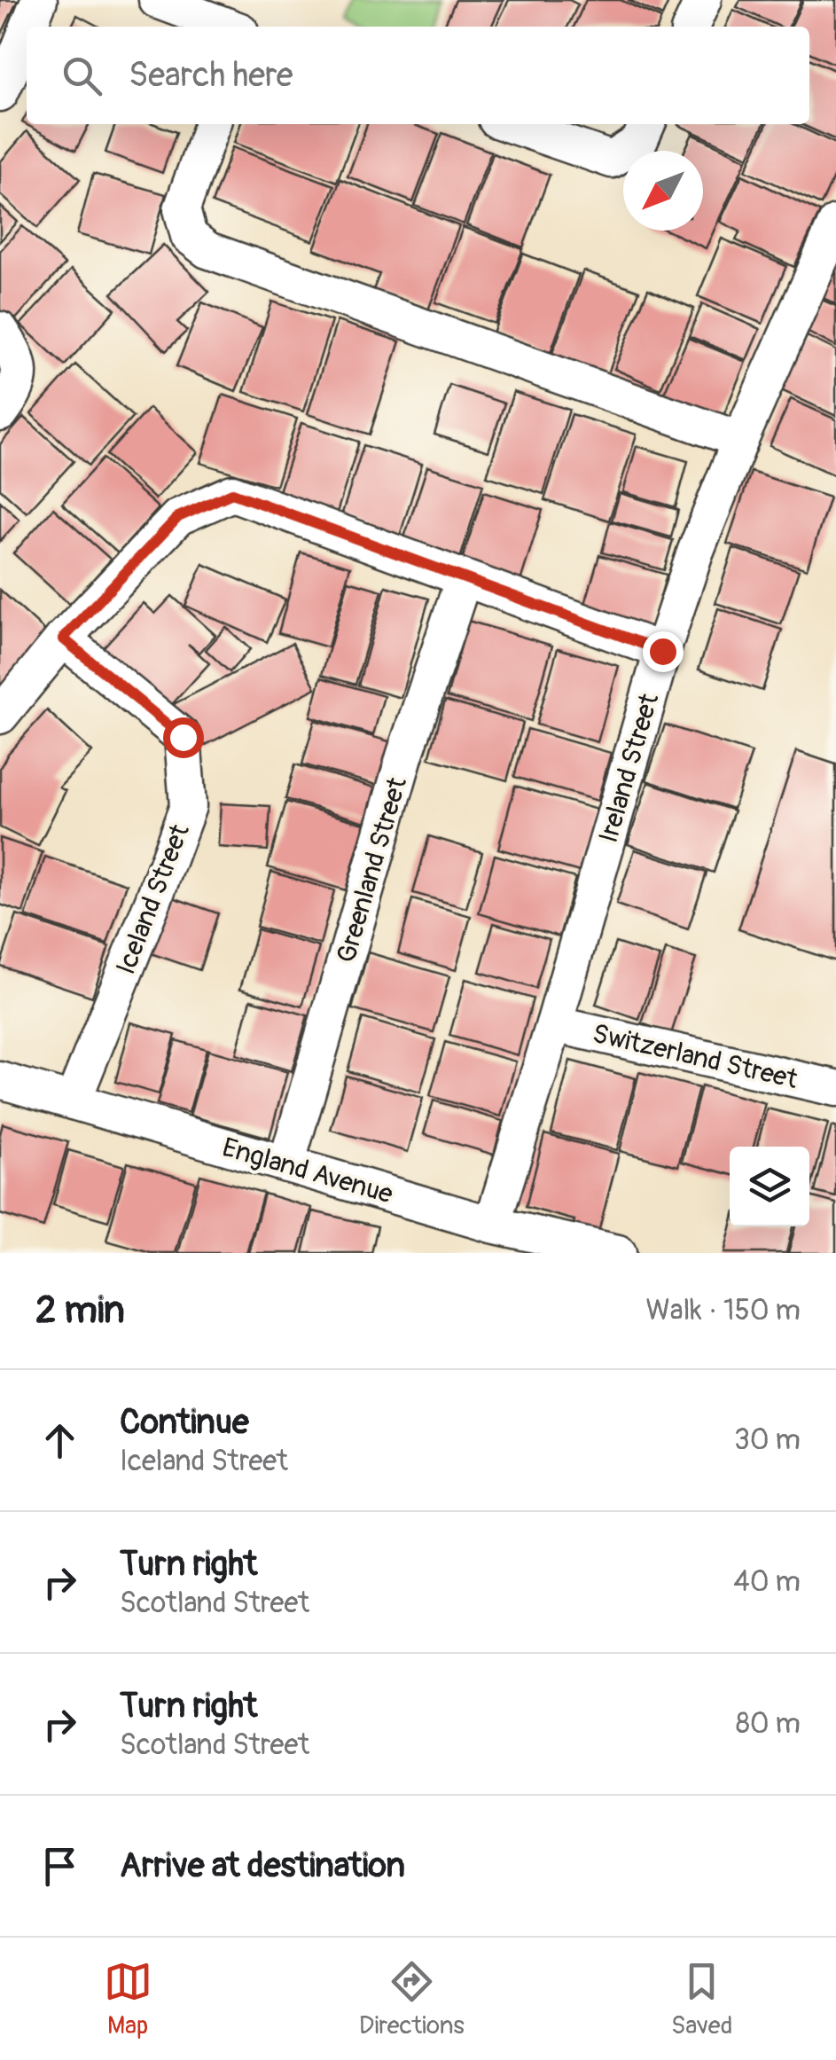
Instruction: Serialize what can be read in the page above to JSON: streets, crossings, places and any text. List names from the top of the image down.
{
  "streets": {
    "street": [
      "Ireland Street",
      "Greenland Street",
      "Iceland Street",
      "Switzerland Street",
      "England Avenue"
    ]
  },
  "crossings": [
    ["Ireland Street", "Switzerland Street"],
    ["Ireland Street", "England Avenue"],
    ["Greenland Street", "England Avenue"],
    ["Iceland Street", "England Avenue"]
  ],
  "north": "bottom left",
  "page": {
    "search": "Search here",
    "heading": ["2 min", "Walk · 150 m"],
    "list": [
      ["Continue", "Iceland Street", "30 m"],
      ["Turn right", "Scotland Street", "40 m"],
      ["Turn right", "Scotland Street", "80 m"],
      "Arrive at destination"
    ],
    "nav": ["Map", "Directions", "Saved"]
  }
}
